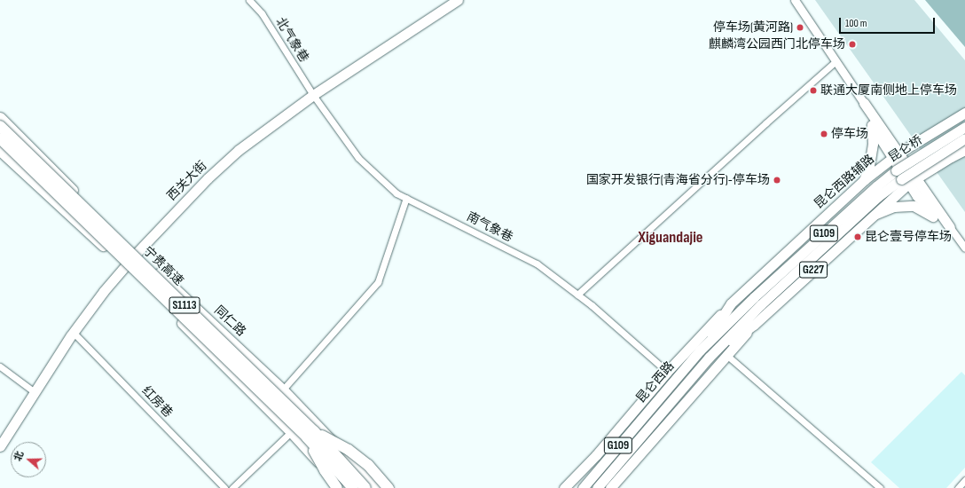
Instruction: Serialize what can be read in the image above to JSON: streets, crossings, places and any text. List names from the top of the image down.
{
  "streets": {
    "highway": ["宁贵高速", "S1113"],
    "main road": [
      "昆仑桥",
      "西关大街",
      "昆仑西路辅路",
      "G109",
      "G227",
      "同仁路",
      "昆仑西路"
    ],
    "street": ["北气象巷", "南气象巷", "红房巷"]
  },
  "crossings": [
    ["北气象巷", "西关大街"],
    ["北气象巷", "南气象巷"],
    ["昆仑桥", "昆仑西路"],
    ["西关大街", "南气象巷"],
    ["西关大街", "同仁路"],
    ["西关大街", "红房巷"],
    ["昆仑西路辅路", "昆仑西路"],
    ["G227", "昆仑西路"]
  ],
  "districts": ["Xiguandajie"],
  "places": [
    "停车场(黄河路)",
    "麒麟湾公园西门北停车场",
    "联通大厦南侧地上停车场",
    "停车场",
    "国家开发银行(青海省分行)-停车场",
    "昆仑壹号停车场"
  ],
  "scale_bar": "100 m",
  "north": "left"
}
